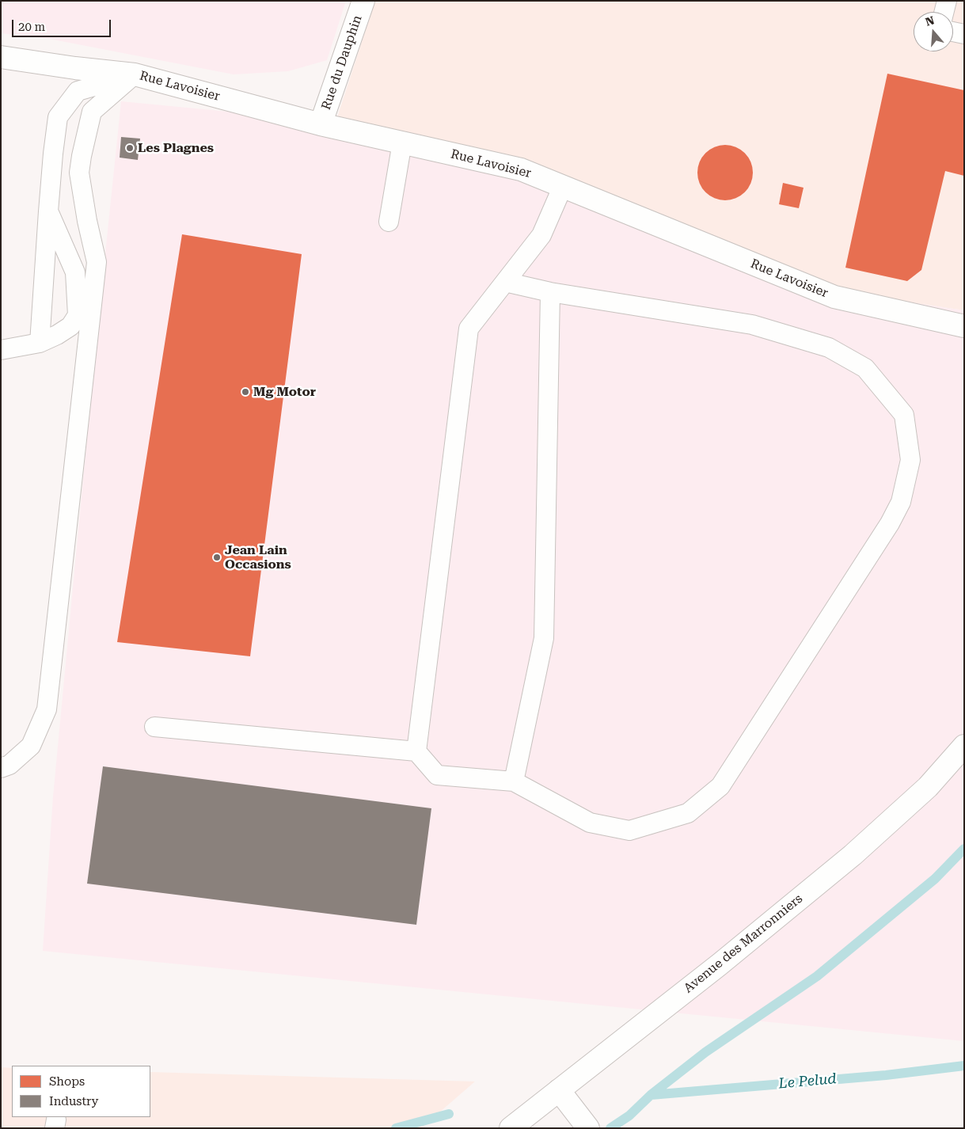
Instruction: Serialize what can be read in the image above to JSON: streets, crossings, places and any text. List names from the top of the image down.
{
  "streets": {
    "street": ["Rue du Dauphin", "Rue Lavoisier", "Avenue des Marronniers"]
  },
  "crossings": [
    ["Rue du Dauphin", "Rue Lavoisier"]
  ],
  "water": ["Le Pelud"],
  "places": ["Les Plagnes", "Mg Motor", "Jean Lain Occasions"],
  "legend": ["Shops", "Industry"],
  "scale_bar": "20 m",
  "north": "top"
}
